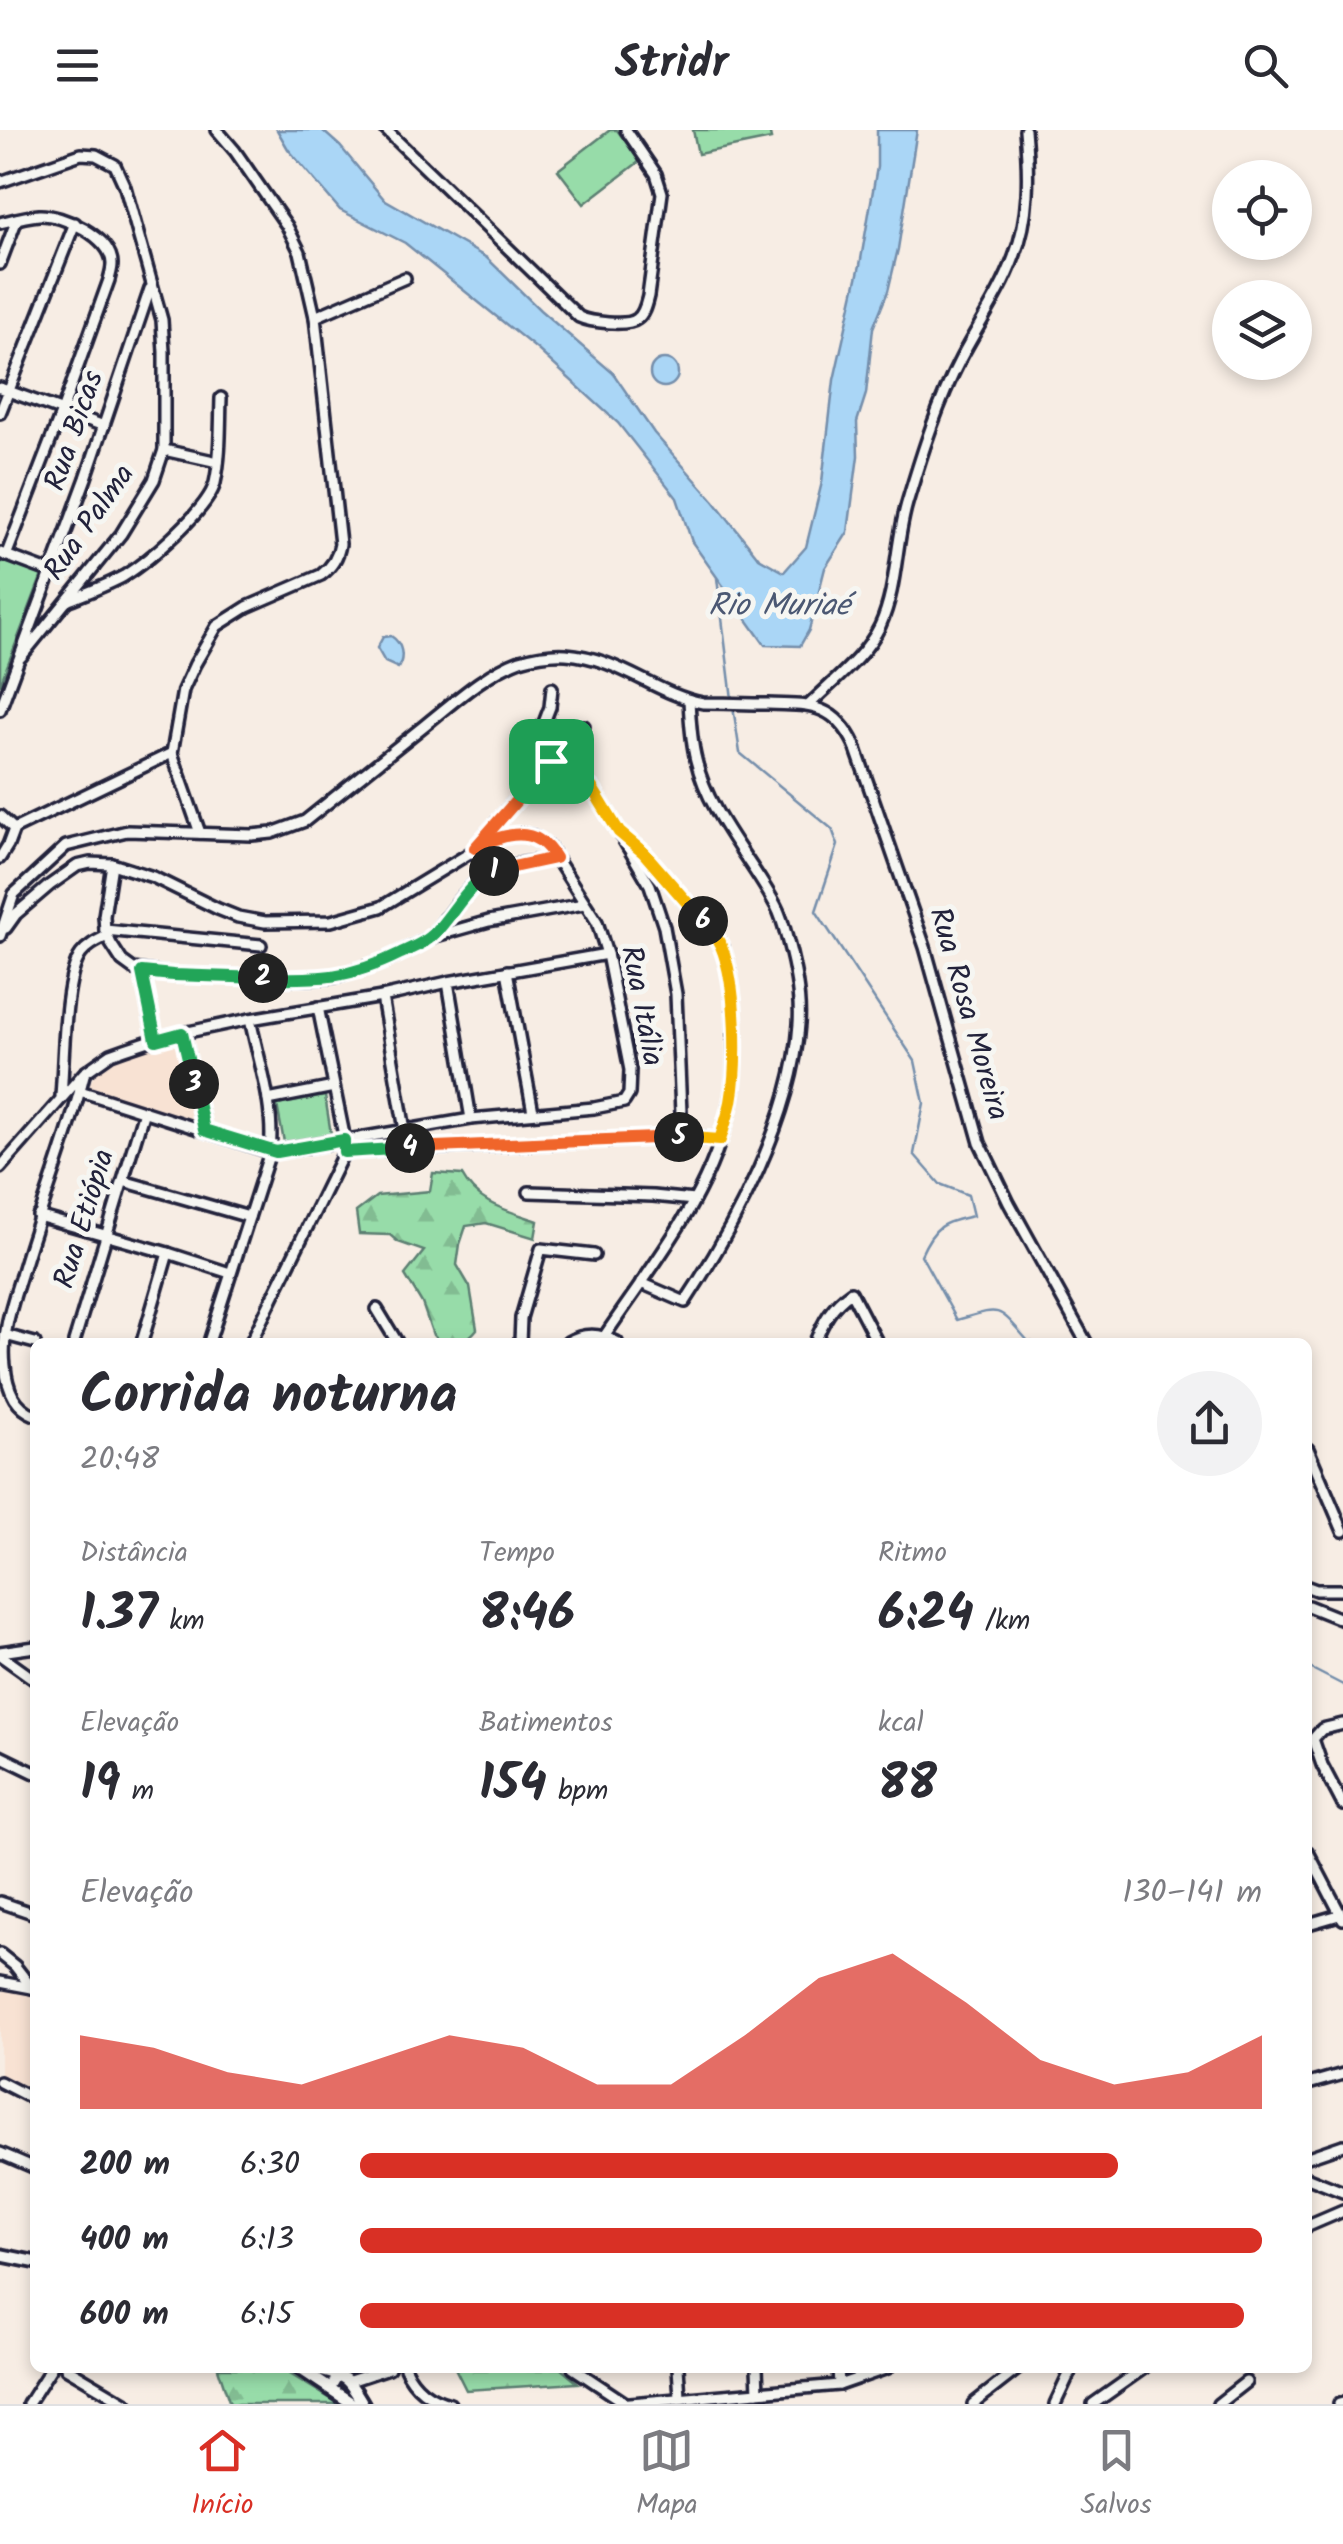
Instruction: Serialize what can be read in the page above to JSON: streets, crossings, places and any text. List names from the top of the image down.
{
  "streets": {
    "street": [
      "Rua Bicas",
      "Rua Palma",
      "Rua Itália",
      "Rua Rosa Moreira",
      "Rua Etiópia"
    ]
  },
  "crossings": [
    ["Rua Bicas", "Rua Palma"]
  ],
  "water": ["Rio Muriaé"],
  "page": {
    "header": "Stridr",
    "pins": [
      "1",
      "6",
      "2",
      "3",
      "5",
      "4"
    ],
    "heading": ["Corrida noturna", "20:48"],
    "stats": [
      ["Distância", "1.37 km"],
      ["Tempo", "8:46"],
      ["Ritmo", "6:24 /km"],
      ["Elevação", "19 m"],
      ["Batimentos", "154 bpm"],
      ["kcal", "88"]
    ],
    "chart": ["Elevação", "130–141 m"],
    "list": [
      {
        "name": "200 m",
        "note": "6:30"
      },
      {
        "name": "400 m",
        "note": "6:13"
      },
      {
        "name": "600 m",
        "note": "6:15"
      }
    ],
    "tabs": ["Início", "Mapa", "Salvos"]
  }
}
